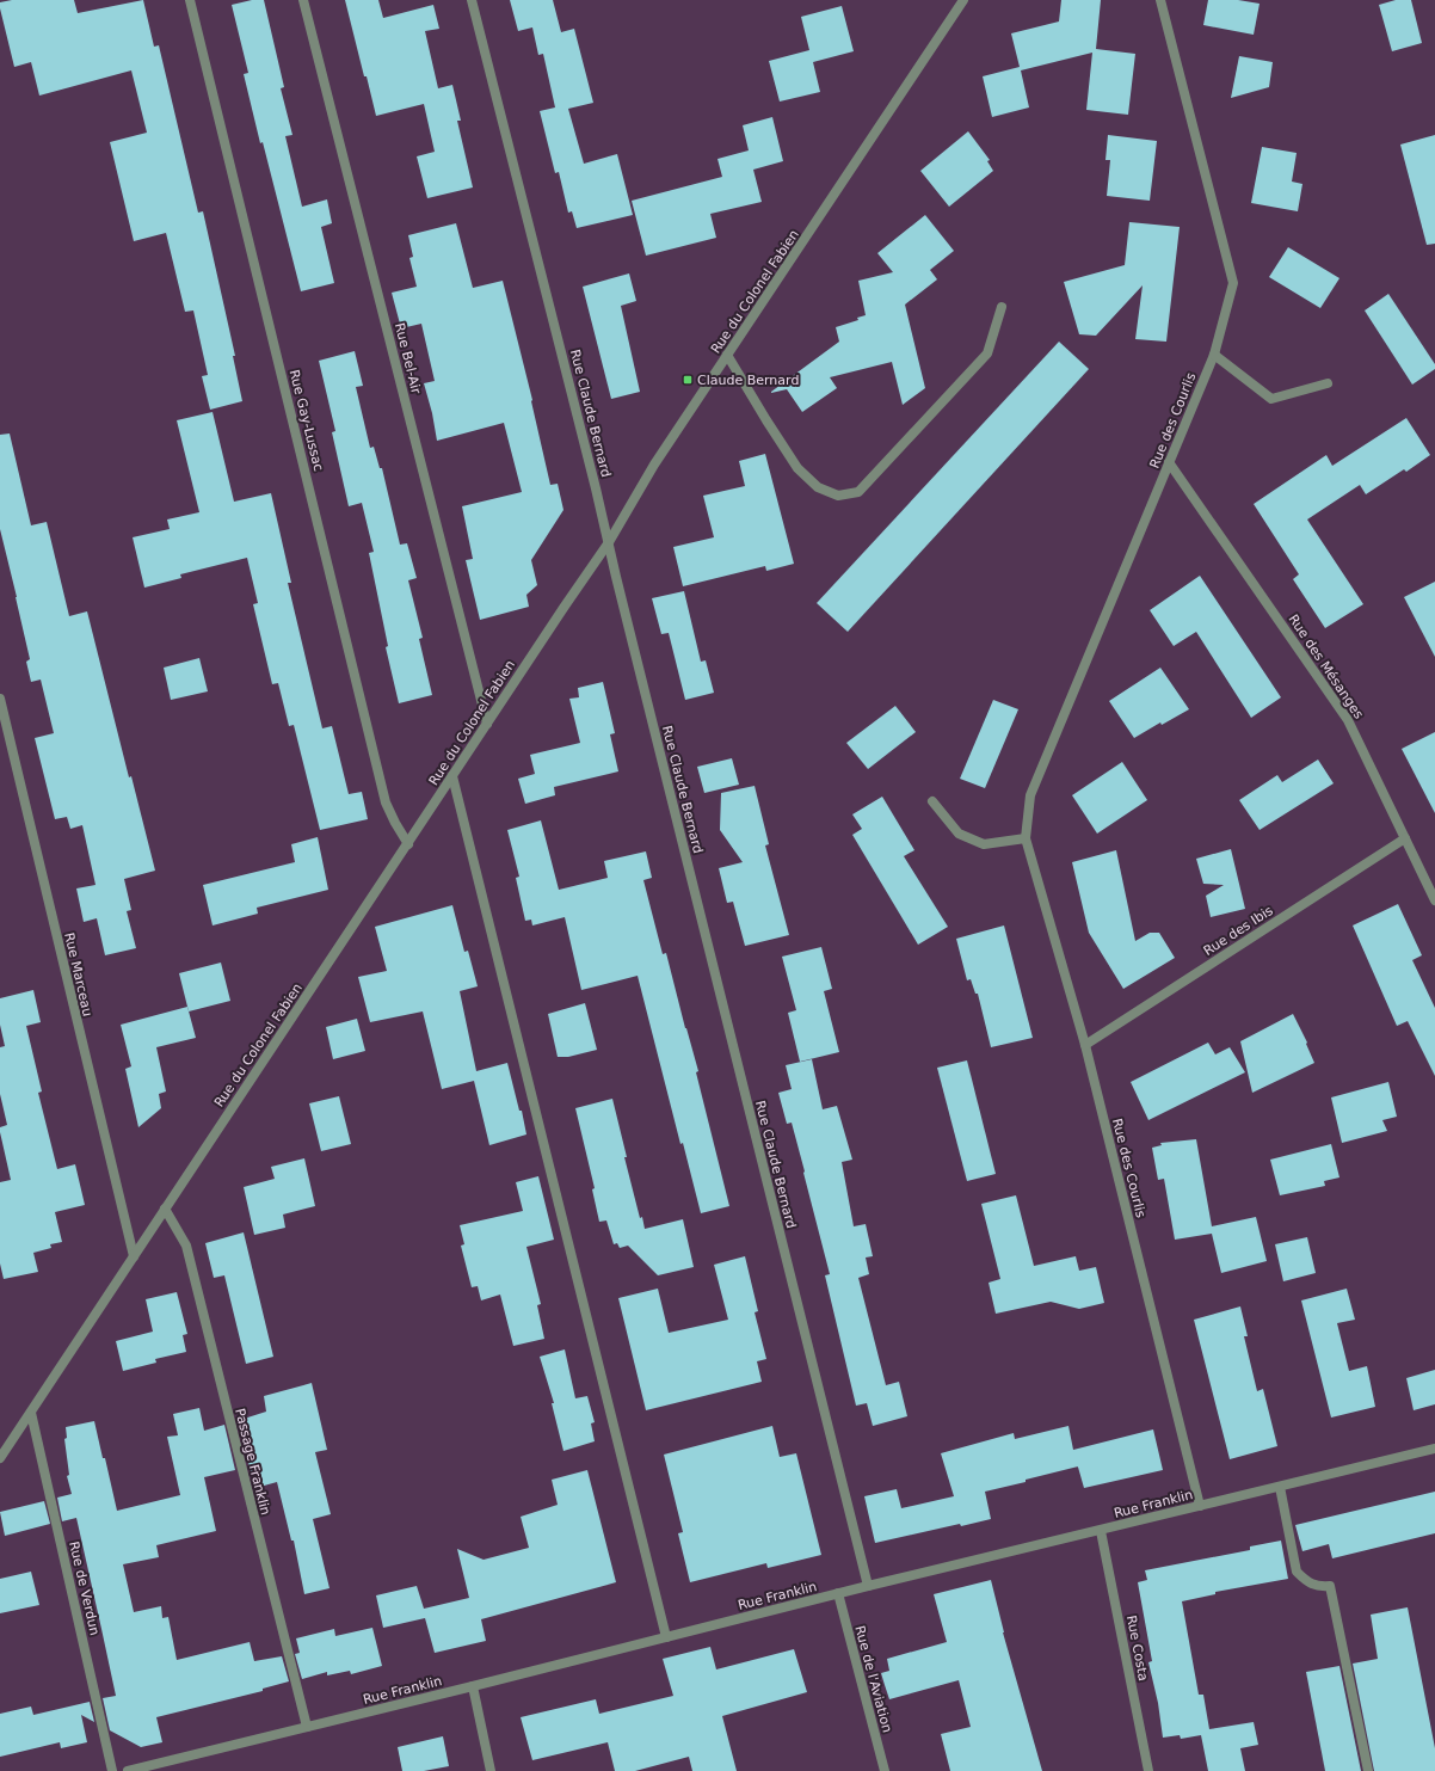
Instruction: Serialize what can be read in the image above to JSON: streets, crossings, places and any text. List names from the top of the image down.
{
  "streets": {
    "street": [
      "Rue du Colonel Fabien",
      "Rue Bel-Air",
      "Rue Claude Bernard",
      "Rue Gay-Lussac",
      "Rue des Courlis",
      "Rue des Mésanges",
      "Rue des Ibis",
      "Rue Marceau",
      "Passage Franklin",
      "Rue Franklin",
      "Rue de Verdun",
      "Rue Costa",
      "Rue de l'Aviation"
    ]
  },
  "crossings": [
    ["Rue du Colonel Fabien", "Rue Bel-Air"],
    ["Rue du Colonel Fabien", "Rue Claude Bernard"],
    ["Rue du Colonel Fabien", "Rue Gay-Lussac"],
    ["Rue du Colonel Fabien", "Rue Marceau"],
    ["Rue du Colonel Fabien", "Passage Franklin"],
    ["Rue du Colonel Fabien", "Rue de Verdun"],
    ["Rue Claude Bernard", "Rue Franklin"],
    ["Rue des Courlis", "Rue des Mésanges"],
    ["Rue des Courlis", "Rue des Ibis"],
    ["Rue des Courlis", "Rue Franklin"],
    ["Rue des Mésanges", "Rue des Ibis"],
    ["Passage Franklin", "Rue Franklin"],
    ["Rue Franklin", "Rue Costa"],
    ["Rue Franklin", "Rue de l'Aviation"]
  ],
  "places": {
    "transit": ["Claude Bernard"]
  }
}
